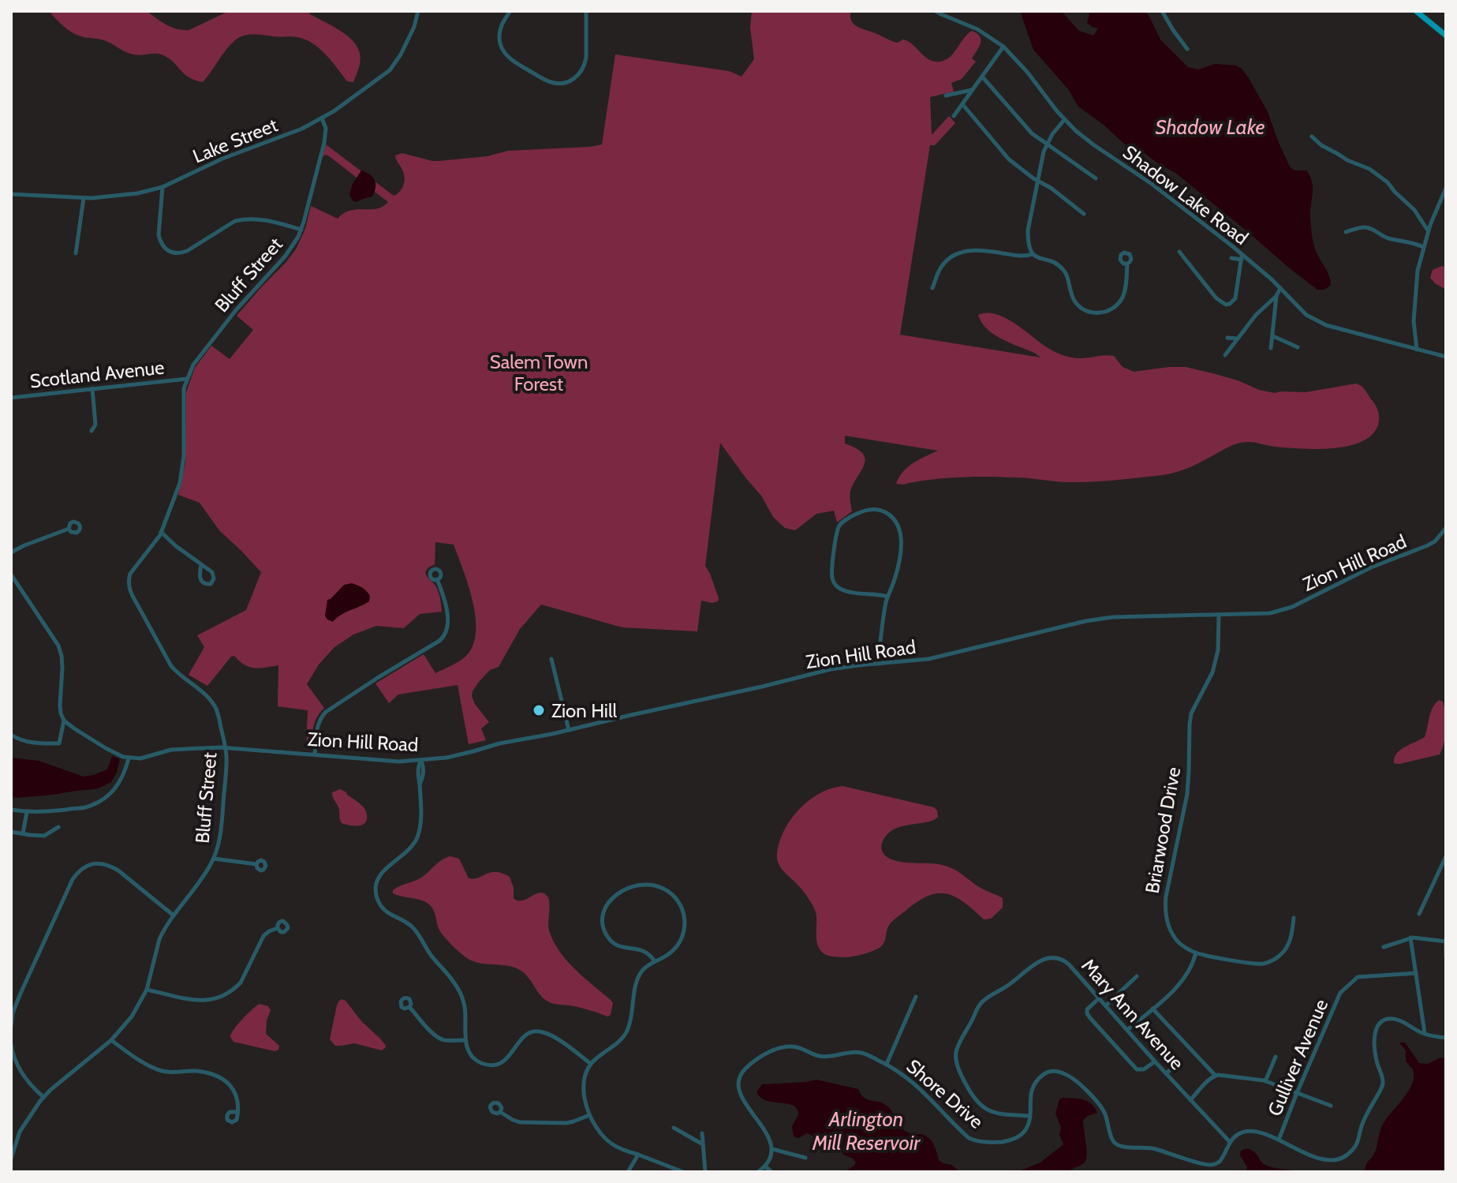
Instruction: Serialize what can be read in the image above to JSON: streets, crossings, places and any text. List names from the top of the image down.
{
  "streets": {
    "street": [
      "Lake Street",
      "Shadow Lake Road",
      "Bluff Street",
      "Scotland Avenue",
      "Zion Hill Road",
      "Briarwood Drive",
      "Mary Ann Avenue",
      "Gulliver Avenue",
      "Shore Drive"
    ]
  },
  "crossings": [
    ["Lake Street", "Bluff Street"],
    ["Bluff Street", "Scotland Avenue"],
    ["Bluff Street", "Zion Hill Road"],
    ["Zion Hill Road", "Briarwood Drive"],
    ["Mary Ann Avenue", "Shore Drive"]
  ],
  "water": ["Shadow Lake", "Arlington Mill Reservoir"],
  "parks": ["Salem Town Forest"],
  "places": ["Zion Hill"]
}
